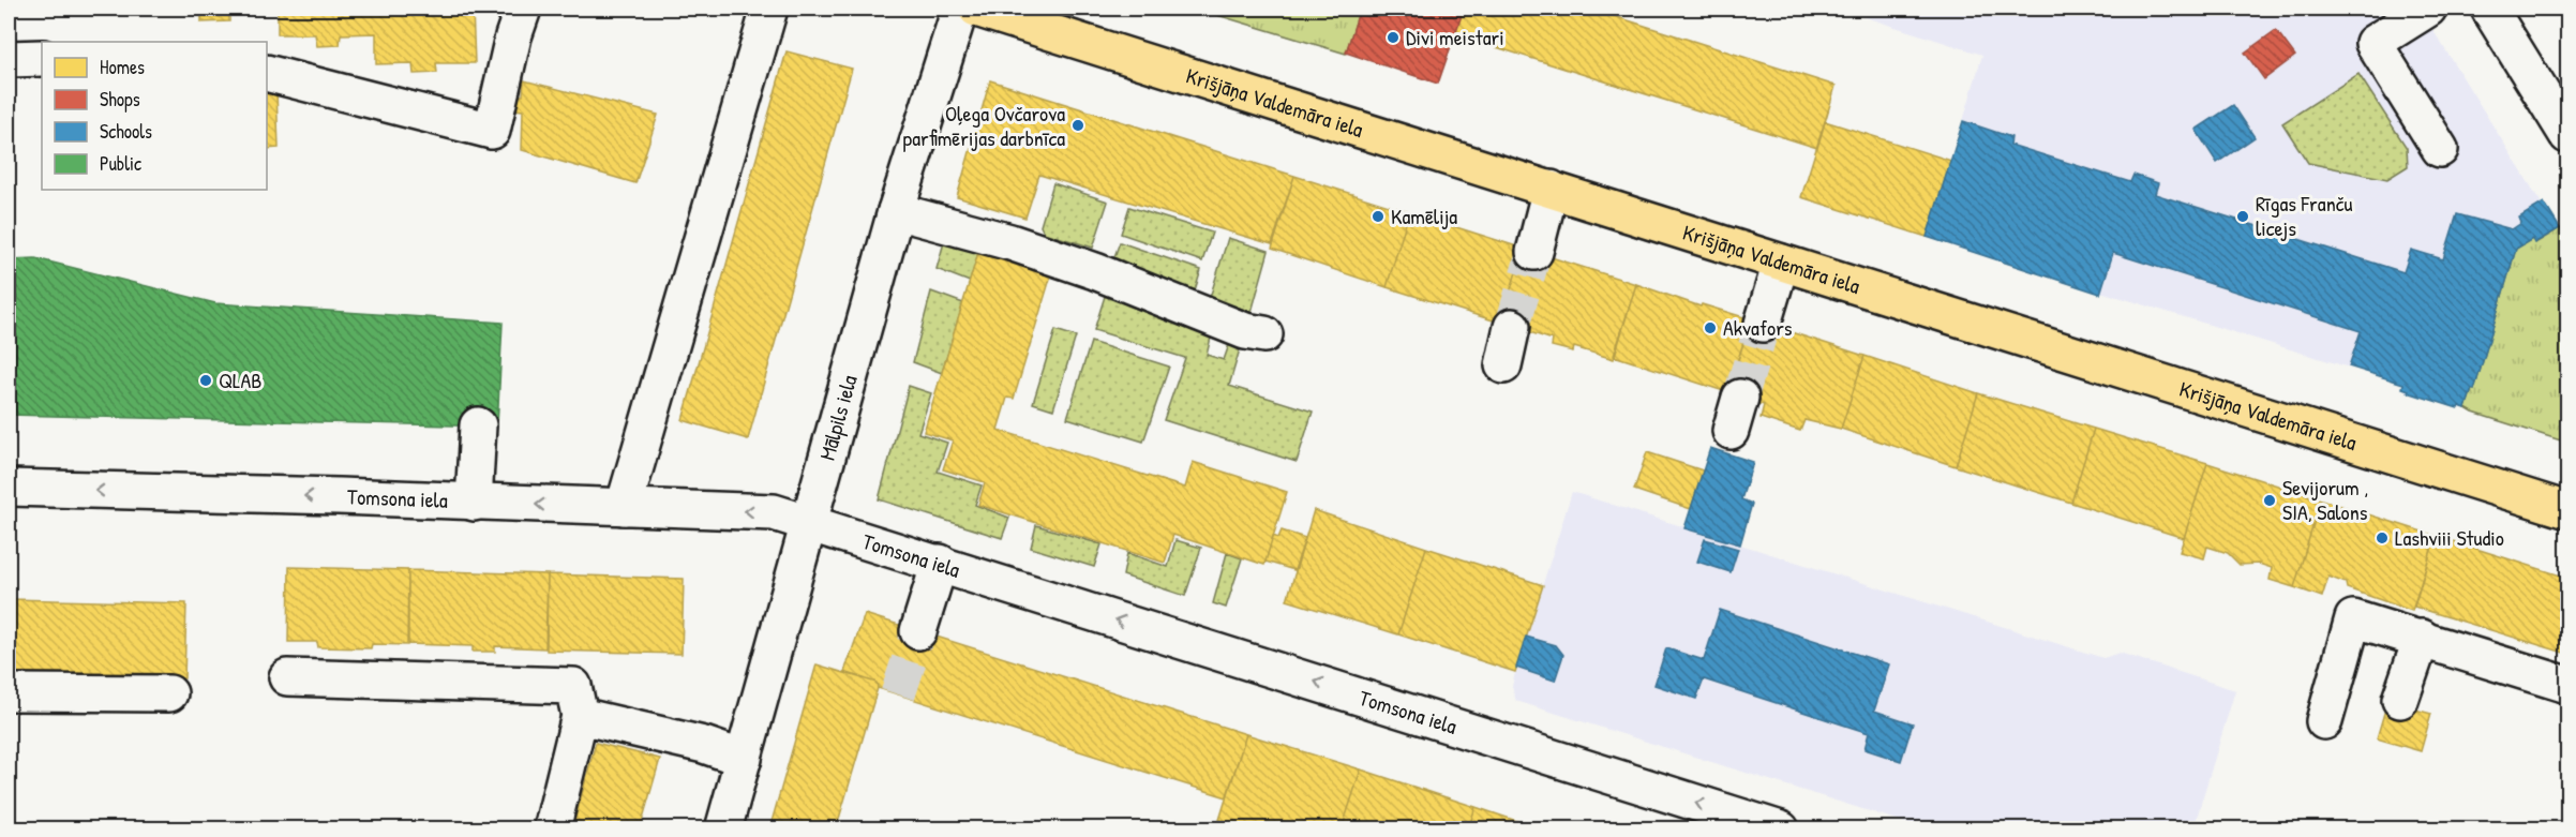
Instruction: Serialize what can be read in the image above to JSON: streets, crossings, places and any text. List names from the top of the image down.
{
  "streets": {
    "main road": ["Krišjāņa Valdemāra iela"],
    "street": ["Mālpils iela", "Tomsona iela"]
  },
  "crossings": [
    ["Mālpils iela", "Tomsona iela"]
  ],
  "places": [
    "Divi meistari",
    "Oļega Ovčarova parfimērijas darbnīca",
    "Kamēlija",
    "Rīgas Franču licejs",
    "Akvafors",
    "QLAB",
    "Sevijorum , SIA, Salons",
    "Lashviii Studio"
  ],
  "legend": [
    "Homes",
    "Shops",
    "Schools",
    "Public"
  ]
}
